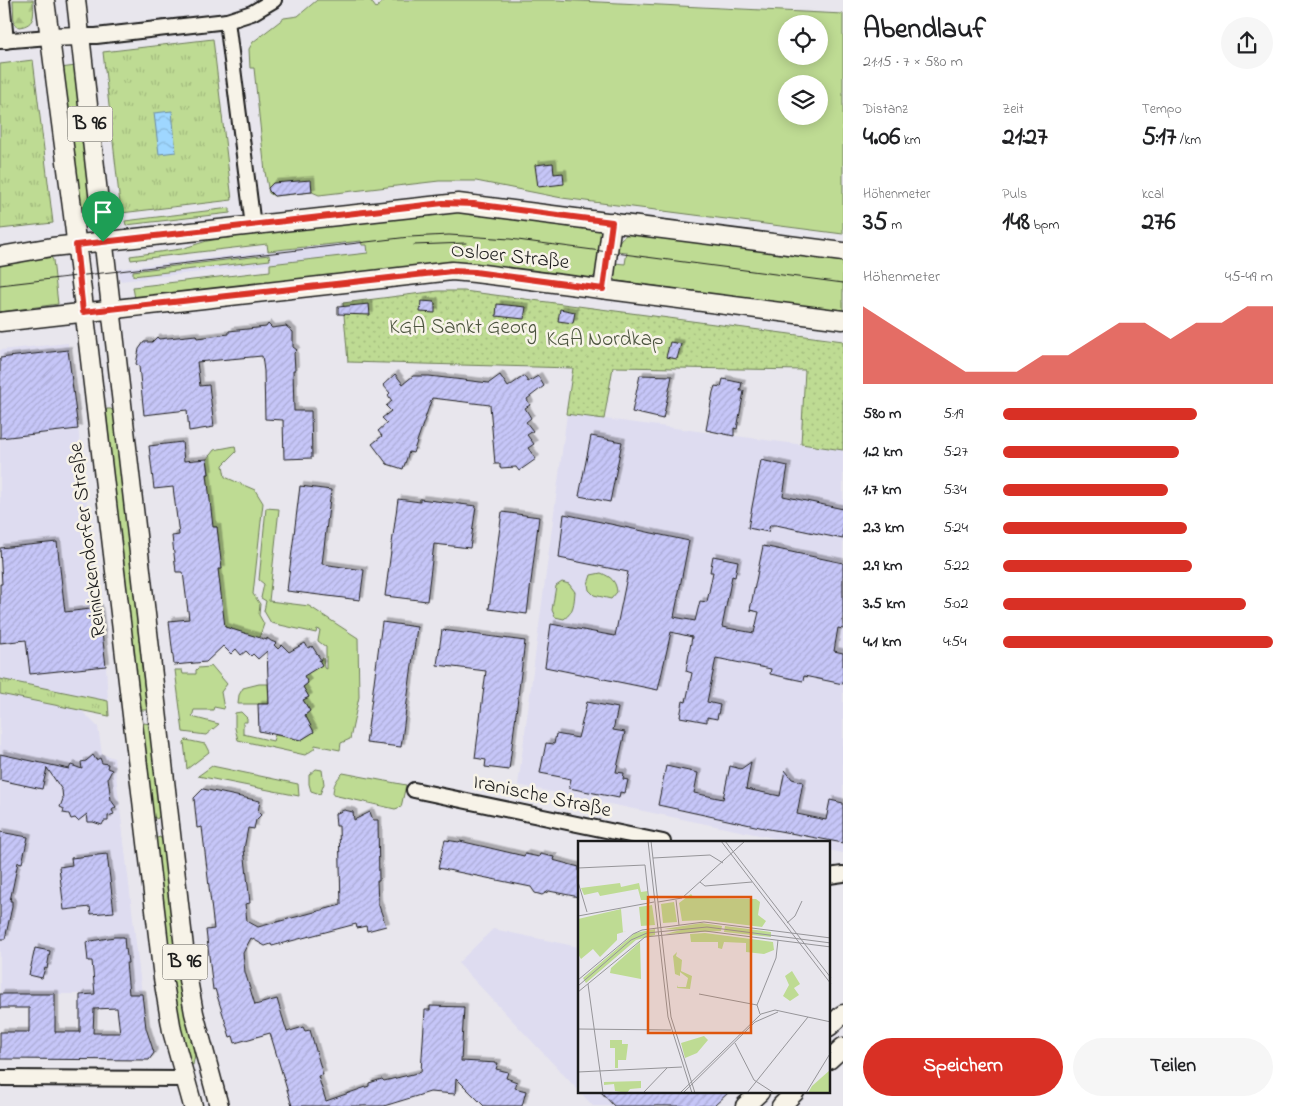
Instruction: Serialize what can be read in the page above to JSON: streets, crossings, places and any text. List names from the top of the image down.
{
  "streets": {
    "main road": ["B 96", "Osloer Straße", "Reinickendorfer Straße"],
    "street": ["Iranische Straße"]
  },
  "crossings": [
    ["B 96", "Osloer Straße"],
    ["B 96", "Reinickendorfer Straße"],
    ["Osloer Straße", "Reinickendorfer Straße"]
  ],
  "parks": ["KGA Sankt Georg", "KGA Nordkap"],
  "page": {
    "heading": ["Abendlauf", "21:15 · 7 × 580 m"],
    "stats": [
      ["Distanz", "4.06 km"],
      ["Zeit", "21:27"],
      ["Tempo", "5:17 /km"],
      ["Höhenmeter", "35 m"],
      ["Puls", "148 bpm"],
      ["kcal", "276"]
    ],
    "chart": ["Höhenmeter", "45–49 m"],
    "list": [
      {
        "name": "580 m",
        "note": "5:19"
      },
      {
        "name": "1.2 km",
        "note": "5:27"
      },
      {
        "name": "1.7 km",
        "note": "5:34"
      },
      {
        "name": "2.3 km",
        "note": "5:24"
      },
      {
        "name": "2.9 km",
        "note": "5:22"
      },
      {
        "name": "3.5 km",
        "note": "5:02"
      },
      {
        "name": "4.1 km",
        "note": "4:54"
      }
    ],
    "buttons": ["Speichern", "Teilen"]
  }
}
